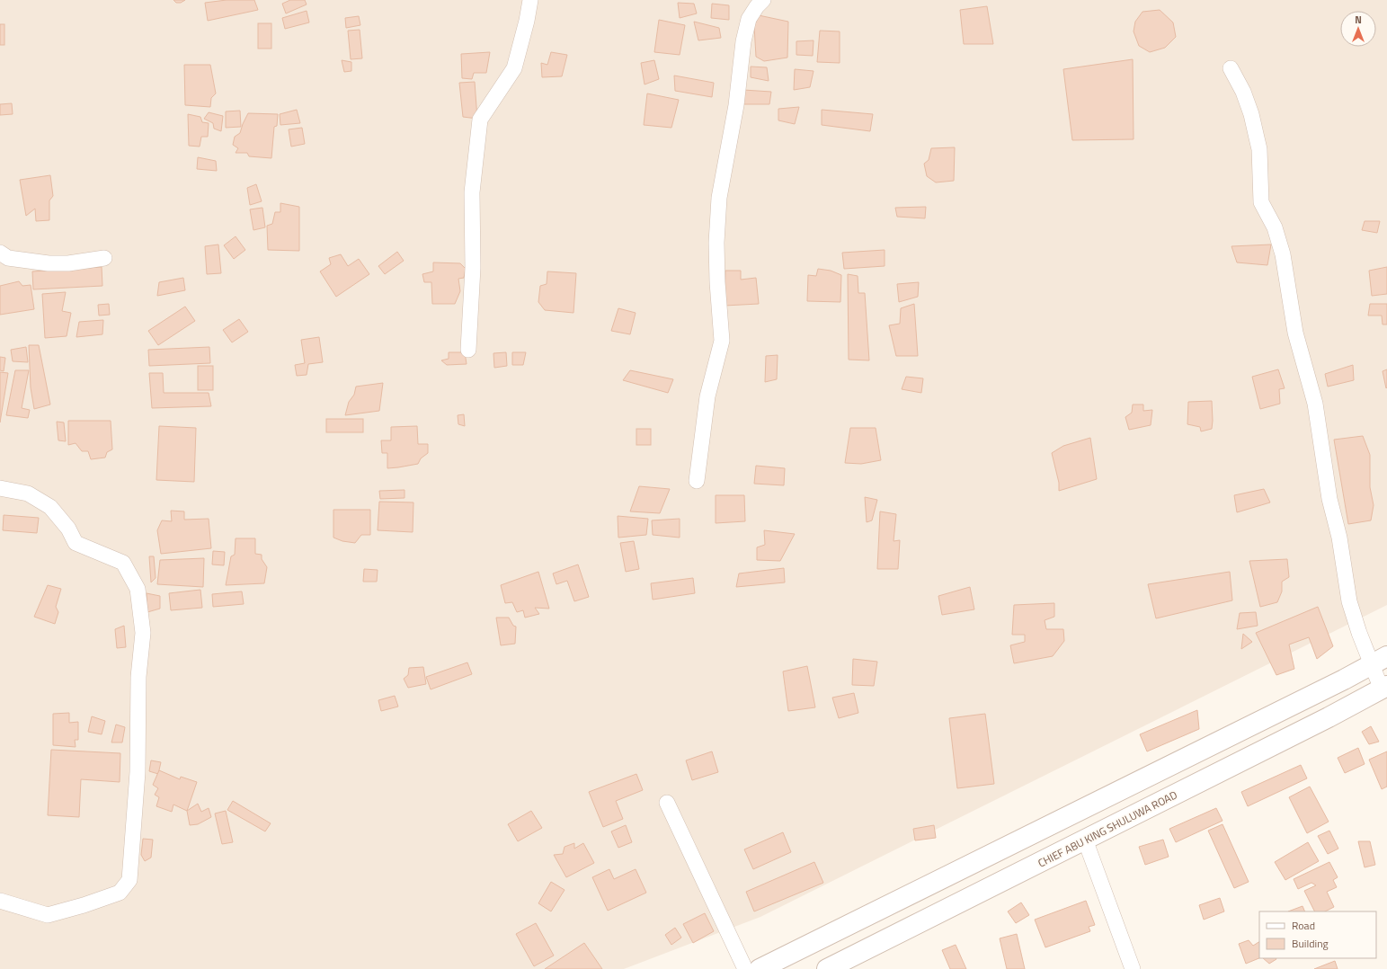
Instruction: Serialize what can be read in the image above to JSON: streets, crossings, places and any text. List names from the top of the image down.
{
  "streets": {
    "street": ["CHIEF ABU KING SHULUWA ROAD"]
  },
  "legend": ["Road", "Building"],
  "north": "top"
}
